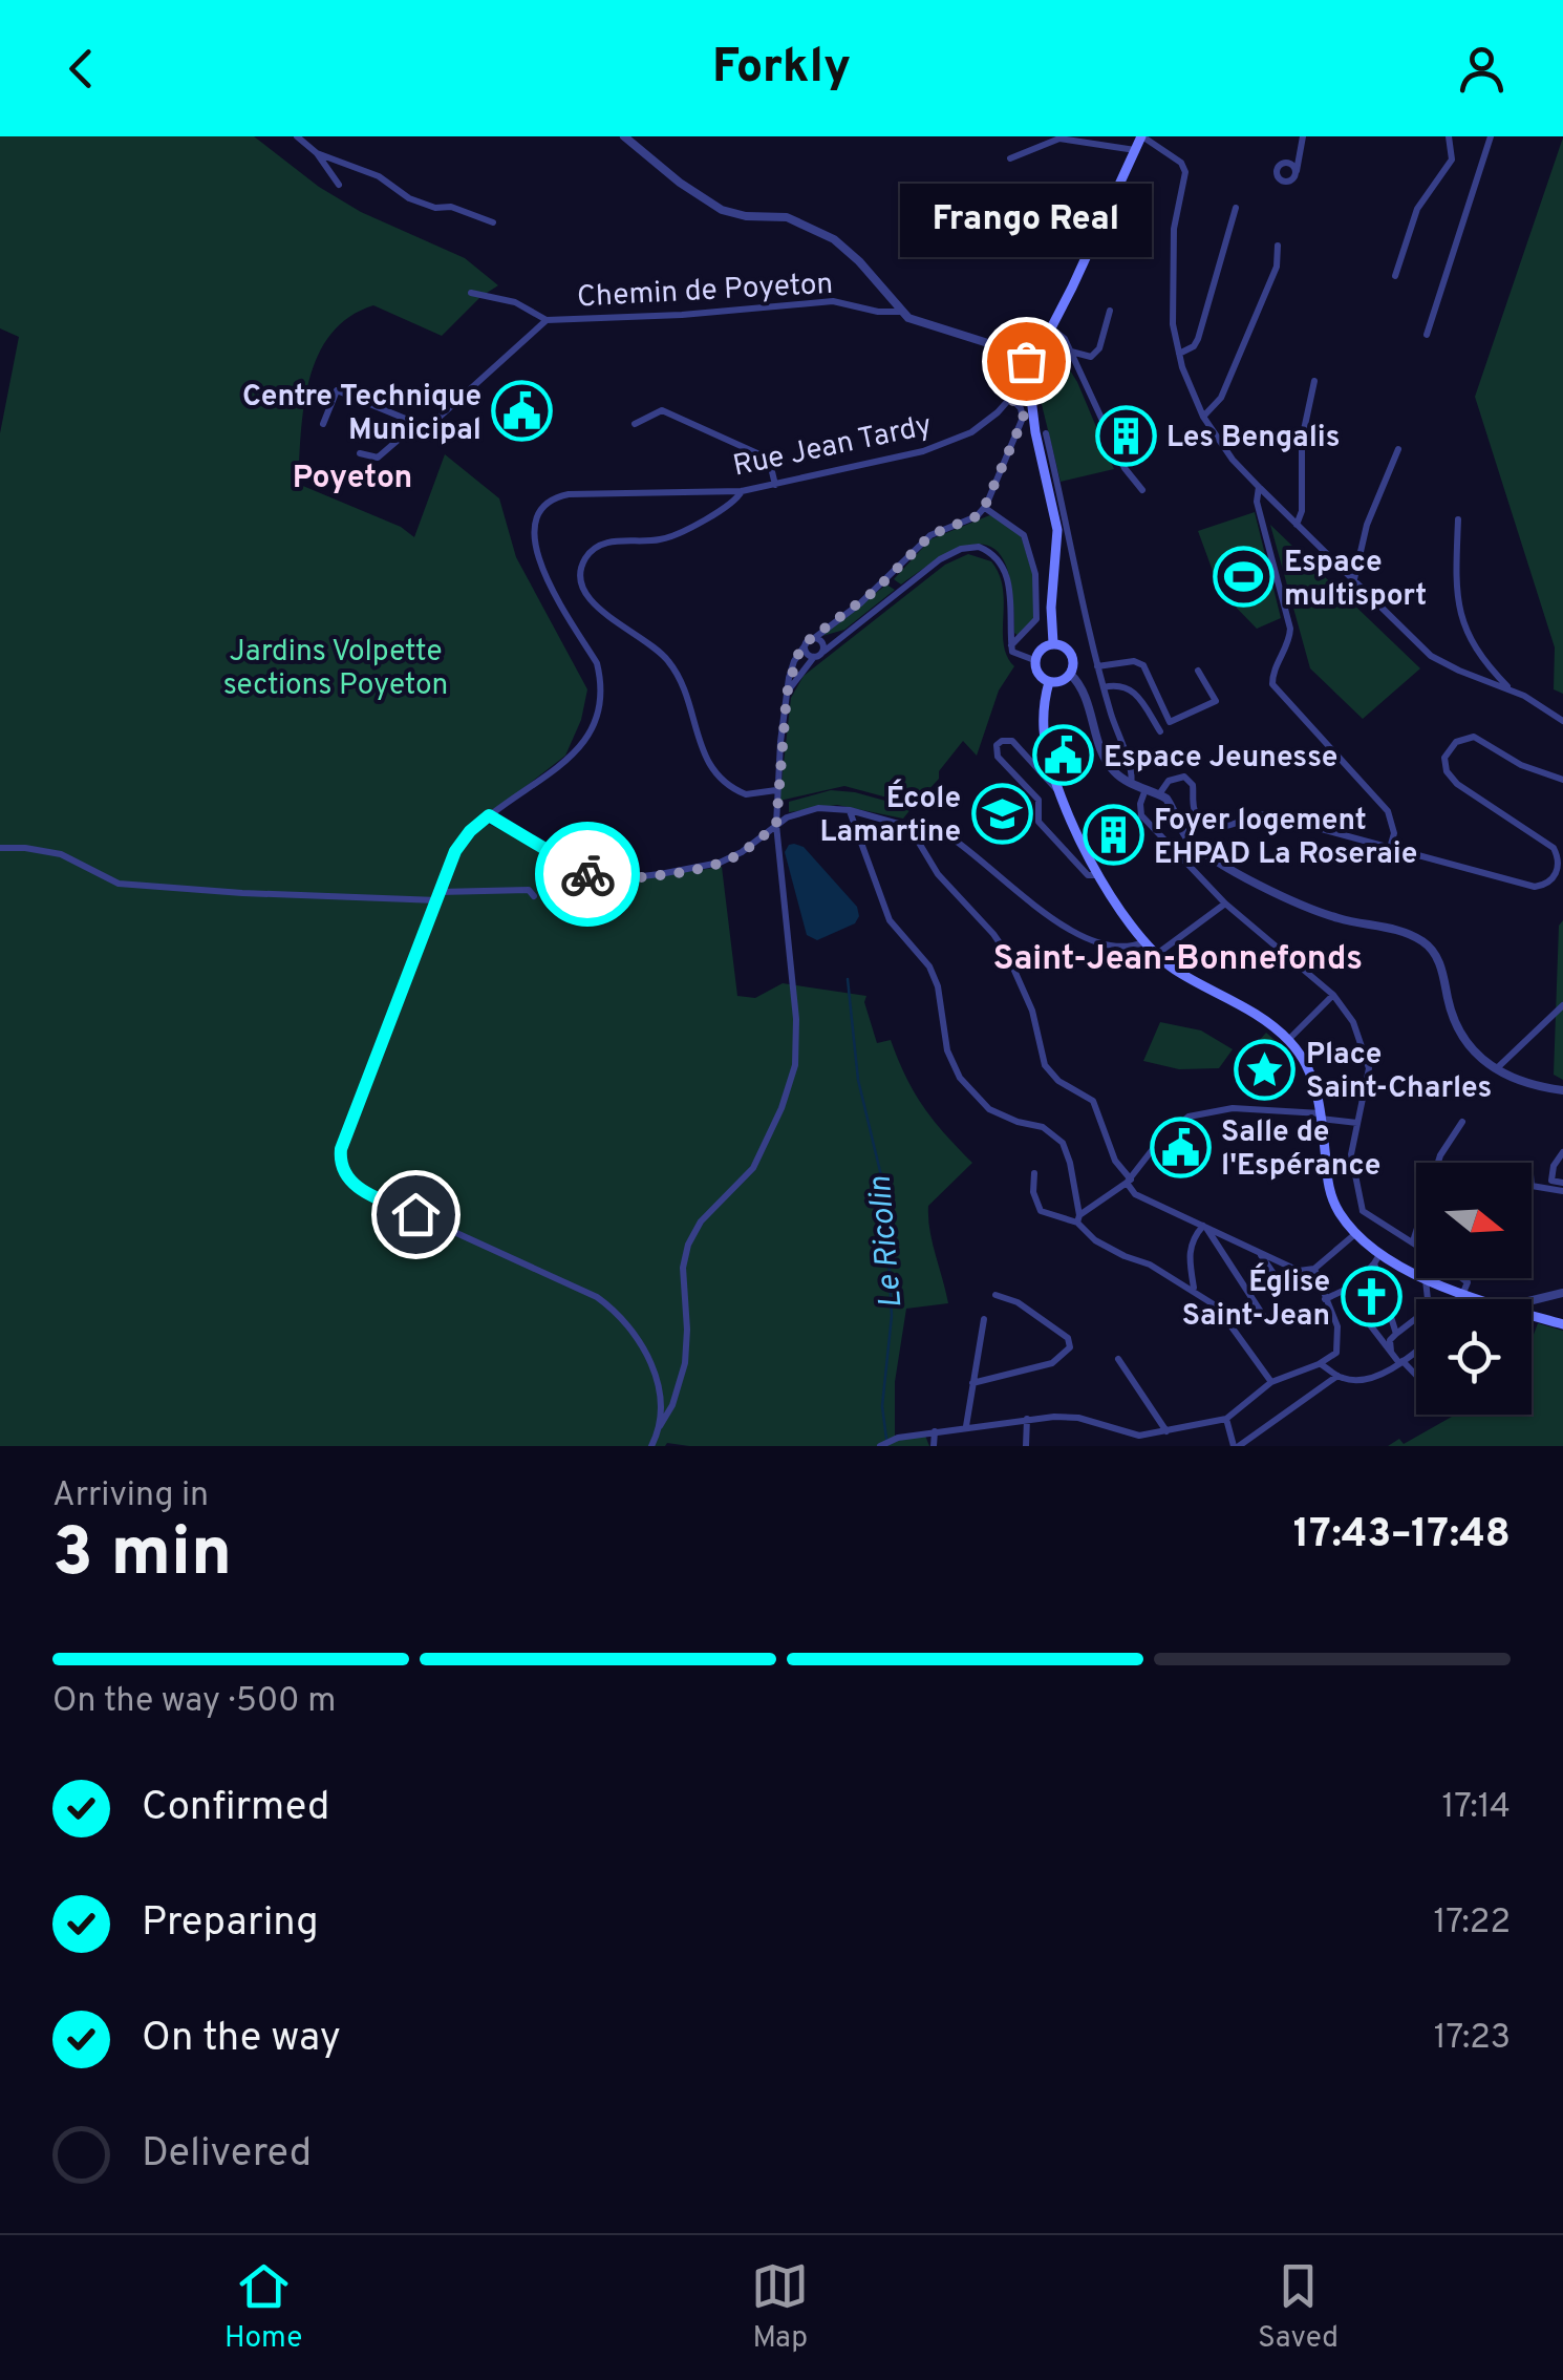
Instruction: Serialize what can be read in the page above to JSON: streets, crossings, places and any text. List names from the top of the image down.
{
  "streets": {
    "street": ["Chemin de Poyeton", "Rue Jean Tardy"]
  },
  "districts": ["Poyeton", "Saint-Jean-Bonnefonds"],
  "water": ["Le Ricolin"],
  "parks": ["Jardins Volpette sections Poyeton"],
  "places": {
    "other": ["Frango Real"],
    "public building": ["Centre Technique Municipal", "Espace Jeunesse", "Salle de l'Espérance"],
    "building": ["Les Bengalis", "Foyer logement EHPAD La Roseraie"],
    "sports": ["Espace multisport"],
    "school or university": ["École Lamartine"],
    "place": ["Place Saint-Charles"],
    "church": ["Église Saint-Jean"]
  },
  "north": "right",
  "page": {
    "header": "Forkly",
    "bubble": "Frango Real",
    "heading": ["3 min", "Arriving in", "17:43–17:48"],
    "bar": "On the way · 500 m",
    "list": [
      ["Confirmed", "17:14"],
      ["Preparing", "17:22"],
      ["On the way", "17:23"],
      "Delivered"
    ],
    "tabs": ["Home", "Map", "Saved"]
  }
}
